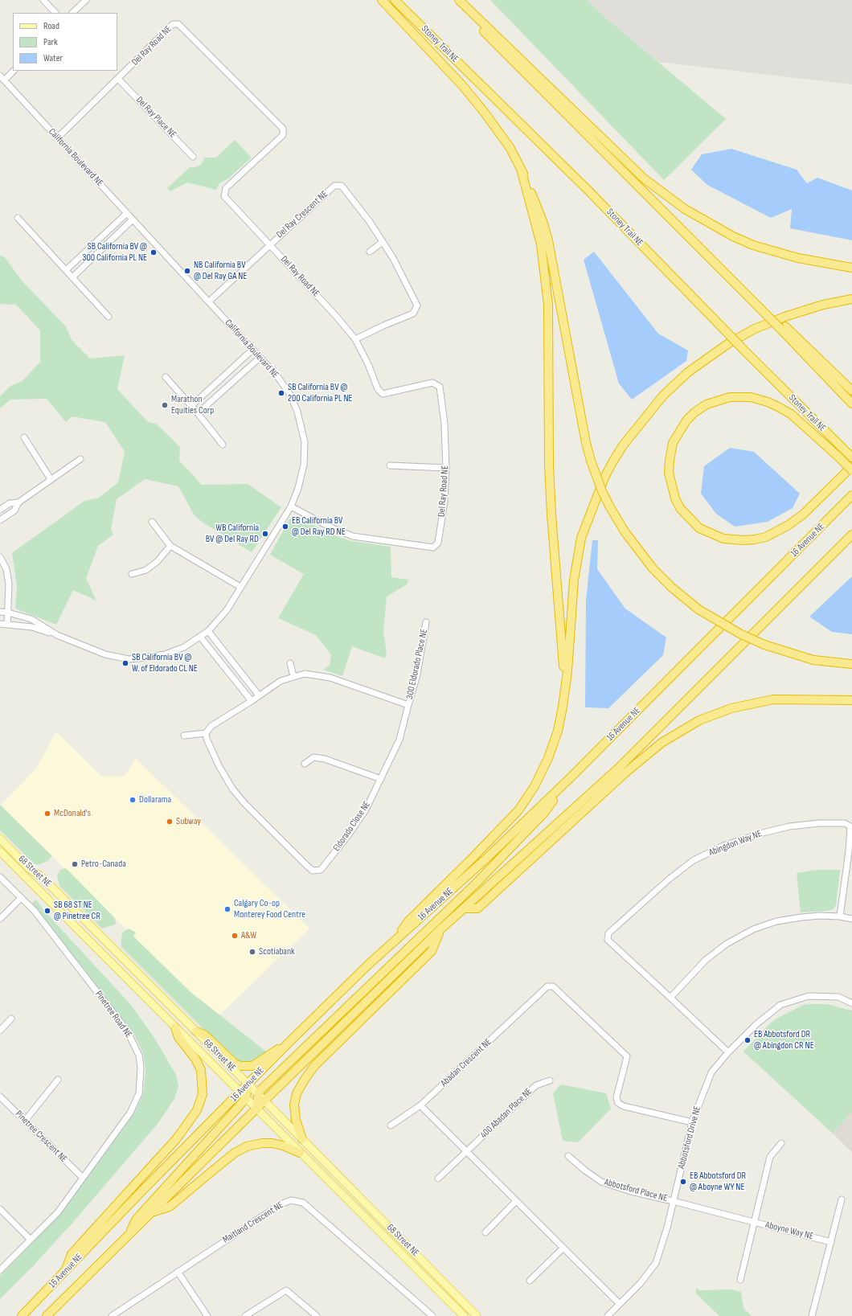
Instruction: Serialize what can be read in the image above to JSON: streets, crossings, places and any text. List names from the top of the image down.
{
  "streets": {
    "highway": ["Stoney Trail NE", "16 Avenue NE"],
    "main road": ["68 Street NE"],
    "street": [
      "Del Ray Road NE",
      "Del Ray Place NE",
      "California Boulevard NE",
      "Del Ray Crescent NE",
      "300 Eldorado Place NE",
      "Eldorado Close NE",
      "Abingdon Way NE",
      "Pinetree Road NE",
      "Abadan Crescent NE",
      "400 Abadan Place NE",
      "Pinetree Crescent NE",
      "Abbotsford Drive NE",
      "Abbotsford Place NE",
      "Maitland Crescent NE",
      "Aboyne Way NE"
    ]
  },
  "crossings": [
    ["Del Ray Road NE", "Del Ray Place NE"],
    ["Del Ray Road NE", "California Boulevard NE"],
    ["Del Ray Road NE", "Del Ray Crescent NE"],
    ["16 Avenue NE", "68 Street NE"],
    ["300 Eldorado Place NE", "Eldorado Close NE"],
    ["Pinetree Road NE", "Pinetree Crescent NE"],
    ["Abadan Crescent NE", "Abbotsford Drive NE"],
    ["Abbotsford Drive NE", "Abbotsford Place NE"],
    ["Abbotsford Drive NE", "Aboyne Way NE"],
    ["Abbotsford Place NE", "Aboyne Way NE"]
  ],
  "places": [
    "SB California BV @ 300 California PL NE",
    "NB California BV @ Del Ray GA NE",
    "SB California BV @ 200 California PL NE",
    "Marathon Equities Corp",
    "EB California BV @ Del Ray RD NE",
    "WB California BV @ Del Ray RD",
    "SB California BV @ W. of Eldorado CL NE",
    "Dollarama",
    "McDonald's",
    "Subway",
    "Petro-Canada",
    "Calgary Co-op Monterey Food Centre",
    "SB 68 ST NE @ Pinetree CR",
    "A&W",
    "Scotiabank",
    "EB Abbotsford DR @ Abingdon CR NE",
    "EB Abbotsford DR @ Aboyne WY NE"
  ],
  "legend": ["Road", "Park", "Water"]
}
